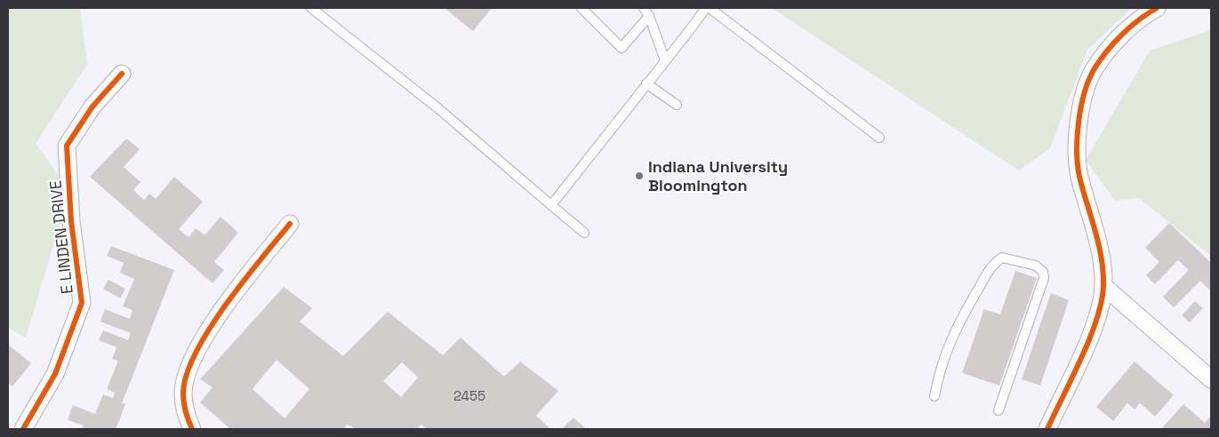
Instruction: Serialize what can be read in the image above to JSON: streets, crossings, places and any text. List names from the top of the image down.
{
  "streets": {
    "street": ["E LINDEN DRIVE"]
  },
  "places": ["Indiana University Bloomington"],
  "house_numbers": ["2455"]
}
